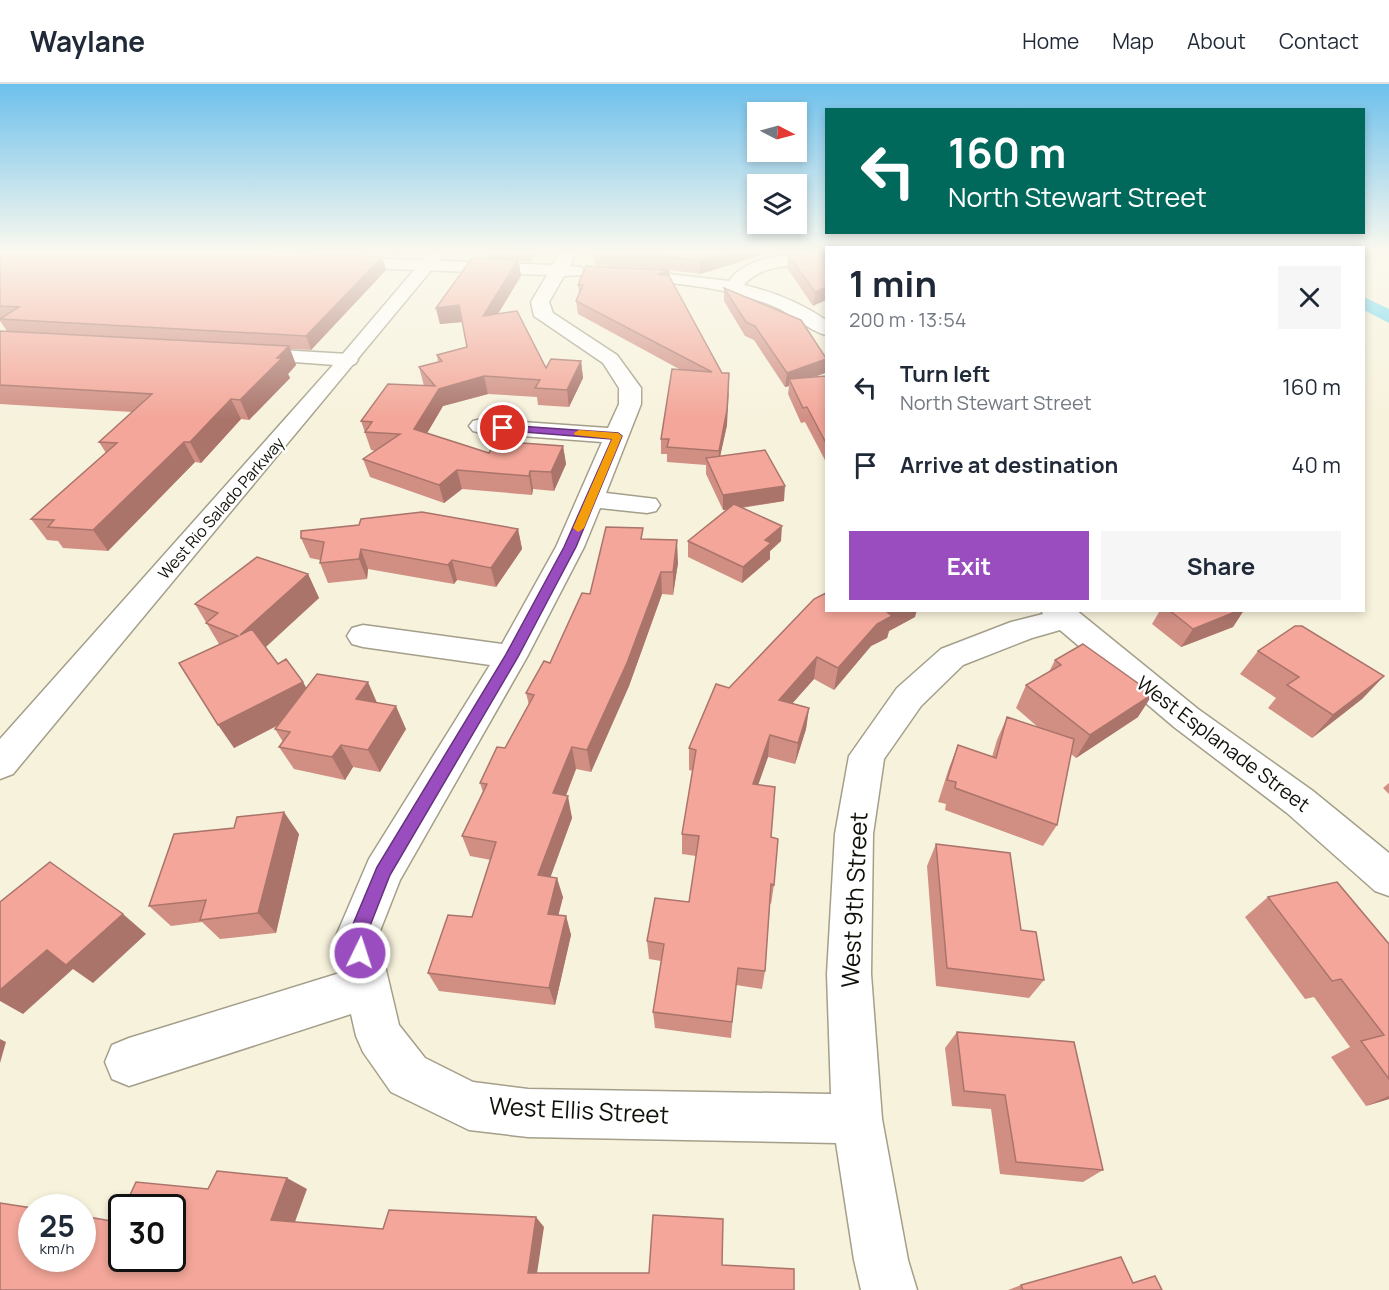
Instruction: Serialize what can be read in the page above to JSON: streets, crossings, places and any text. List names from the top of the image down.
{
  "streets": {
    "street": [
      "West Rio Salado Parkway",
      "West Esplanade Street",
      "West 9th Street",
      "West Ellis Street"
    ]
  },
  "crossings": [
    ["West Esplanade Street", "West 9th Street"],
    ["West 9th Street", "West Ellis Street"]
  ],
  "north": "right",
  "page": {
    "header": "Waylane",
    "nav": [
      "Home",
      "Map",
      "About",
      "Contact"
    ],
    "turn": ["160 m", "North Stewart Street"],
    "heading": ["1 min", "200 m · 13:54"],
    "list": [
      {
        "name": "Turn left",
        "note": "North Stewart Street",
        "value": "160 m"
      },
      {
        "name": "Arrive at destination",
        "value": "40 m"
      }
    ],
    "buttons": ["Exit", "Share"],
    "speed": "25 km/h",
    "limit": "30"
  }
}
